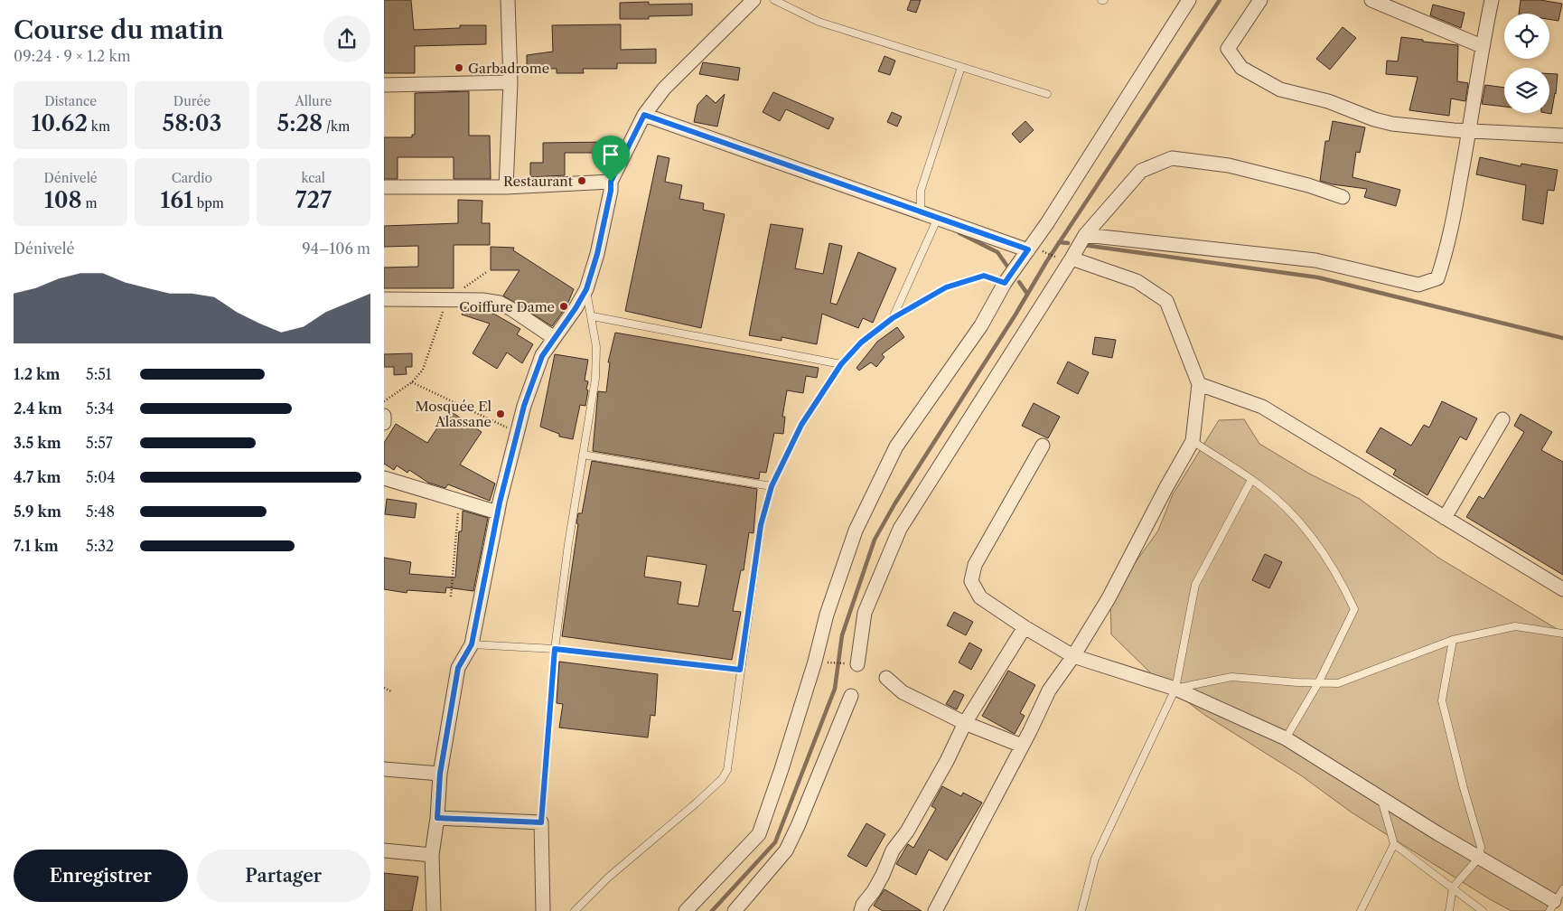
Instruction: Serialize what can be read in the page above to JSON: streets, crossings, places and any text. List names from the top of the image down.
{
  "places": [
    "Garbadrome",
    "Restaurant",
    "Coiffure Dame",
    "Mosquée El Alassane"
  ],
  "page": {
    "heading": ["Course du matin", "09:24 · 9 × 1.2 km"],
    "stats": [
      ["Distance", "10.62 km"],
      ["Durée", "58:03"],
      ["Allure", "5:28 /km"],
      ["Dénivelé", "108 m"],
      ["Cardio", "161 bpm"],
      ["kcal", "727"]
    ],
    "chart": ["Dénivelé", "94–106 m"],
    "list": [
      {
        "name": "1.2 km",
        "note": "5:51"
      },
      {
        "name": "2.4 km",
        "note": "5:34"
      },
      {
        "name": "3.5 km",
        "note": "5:57"
      },
      {
        "name": "4.7 km",
        "note": "5:04"
      },
      {
        "name": "5.9 km",
        "note": "5:48"
      },
      {
        "name": "7.1 km",
        "note": "5:32"
      }
    ],
    "buttons": ["Enregistrer", "Partager"]
  }
}
